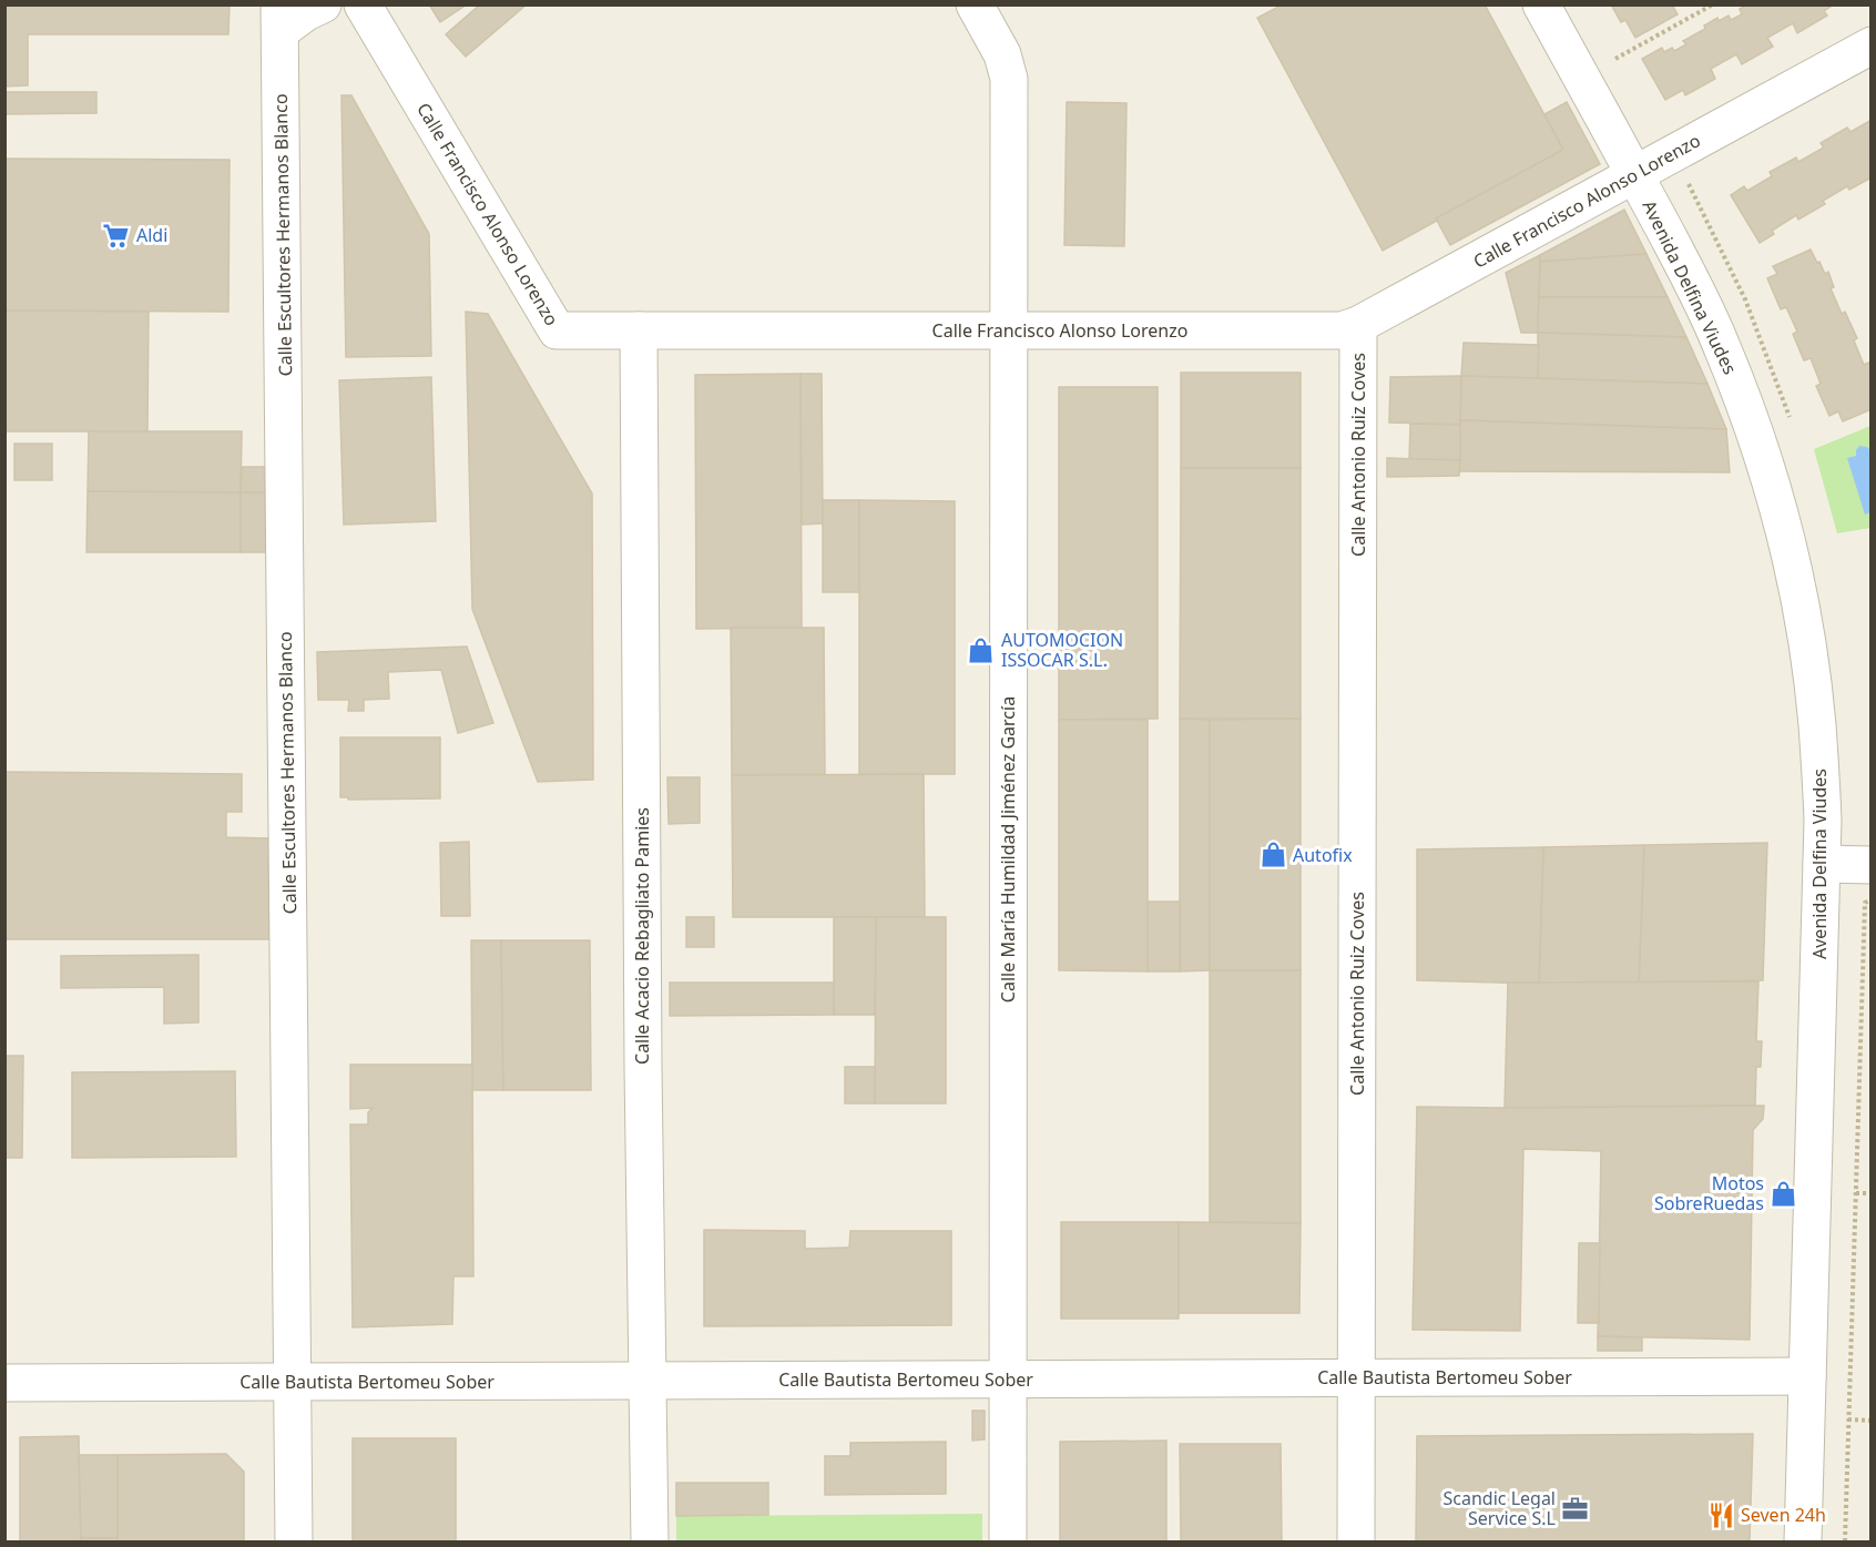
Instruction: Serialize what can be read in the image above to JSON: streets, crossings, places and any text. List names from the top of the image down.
{
  "streets": {
    "street": [
      "Calle Francisco Alonso Lorenzo",
      "Calle Escultores Hermanos Blanco",
      "Avenida Delfina Viudes",
      "Calle Antonio Ruiz Coves",
      "Calle María Humildad Jiménez García",
      "Calle Acacio Rebagliato Pamies",
      "Calle Bautista Bertomeu Sober"
    ]
  },
  "crossings": [
    ["Calle Francisco Alonso Lorenzo", "Avenida Delfina Viudes"],
    ["Calle Francisco Alonso Lorenzo", "Calle Antonio Ruiz Coves"],
    ["Calle Francisco Alonso Lorenzo", "Calle María Humildad Jiménez García"],
    ["Calle Francisco Alonso Lorenzo", "Calle Acacio Rebagliato Pamies"],
    ["Calle Escultores Hermanos Blanco", "Calle Bautista Bertomeu Sober"],
    ["Avenida Delfina Viudes", "Calle Bautista Bertomeu Sober"],
    ["Calle Antonio Ruiz Coves", "Calle Bautista Bertomeu Sober"],
    ["Calle María Humildad Jiménez García", "Calle Bautista Bertomeu Sober"],
    ["Calle Acacio Rebagliato Pamies", "Calle Bautista Bertomeu Sober"]
  ],
  "places": {
    "supermarket": ["Aldi"],
    "shop": ["AUTOMOCION ISSOCAR S.L.", "Autofix", "Motos SobreRuedas"],
    "office": ["Scandic Legal Service S.L"],
    "restaurant": ["Seven 24h"]
  }
}
